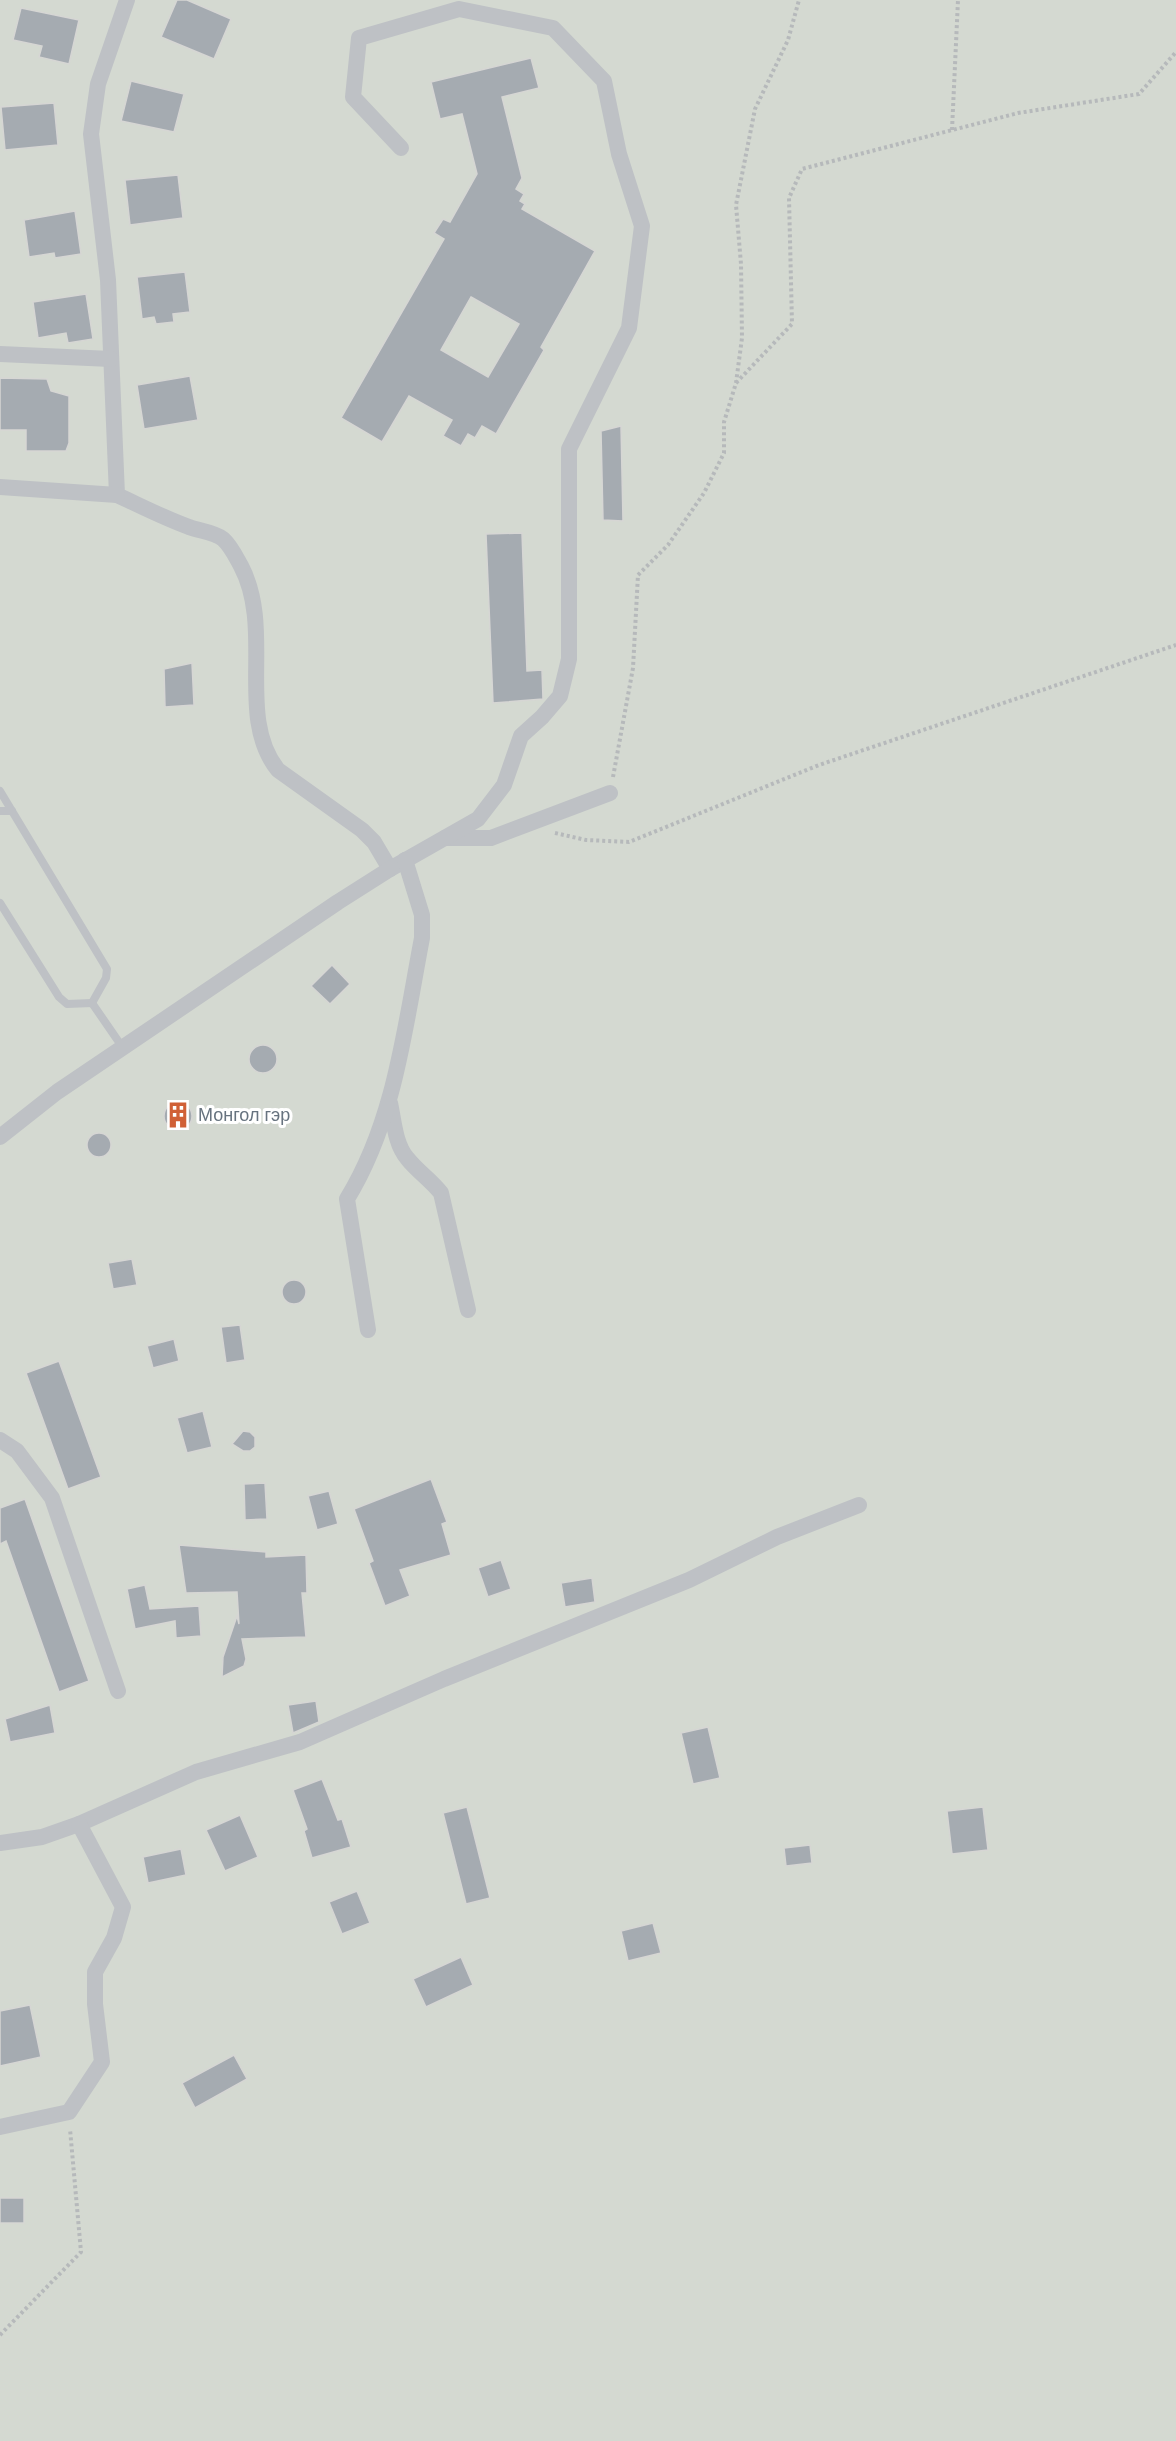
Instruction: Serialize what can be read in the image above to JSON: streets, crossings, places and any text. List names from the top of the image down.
{
  "places": {
    "building": ["Монгол гэр"]
  }
}
